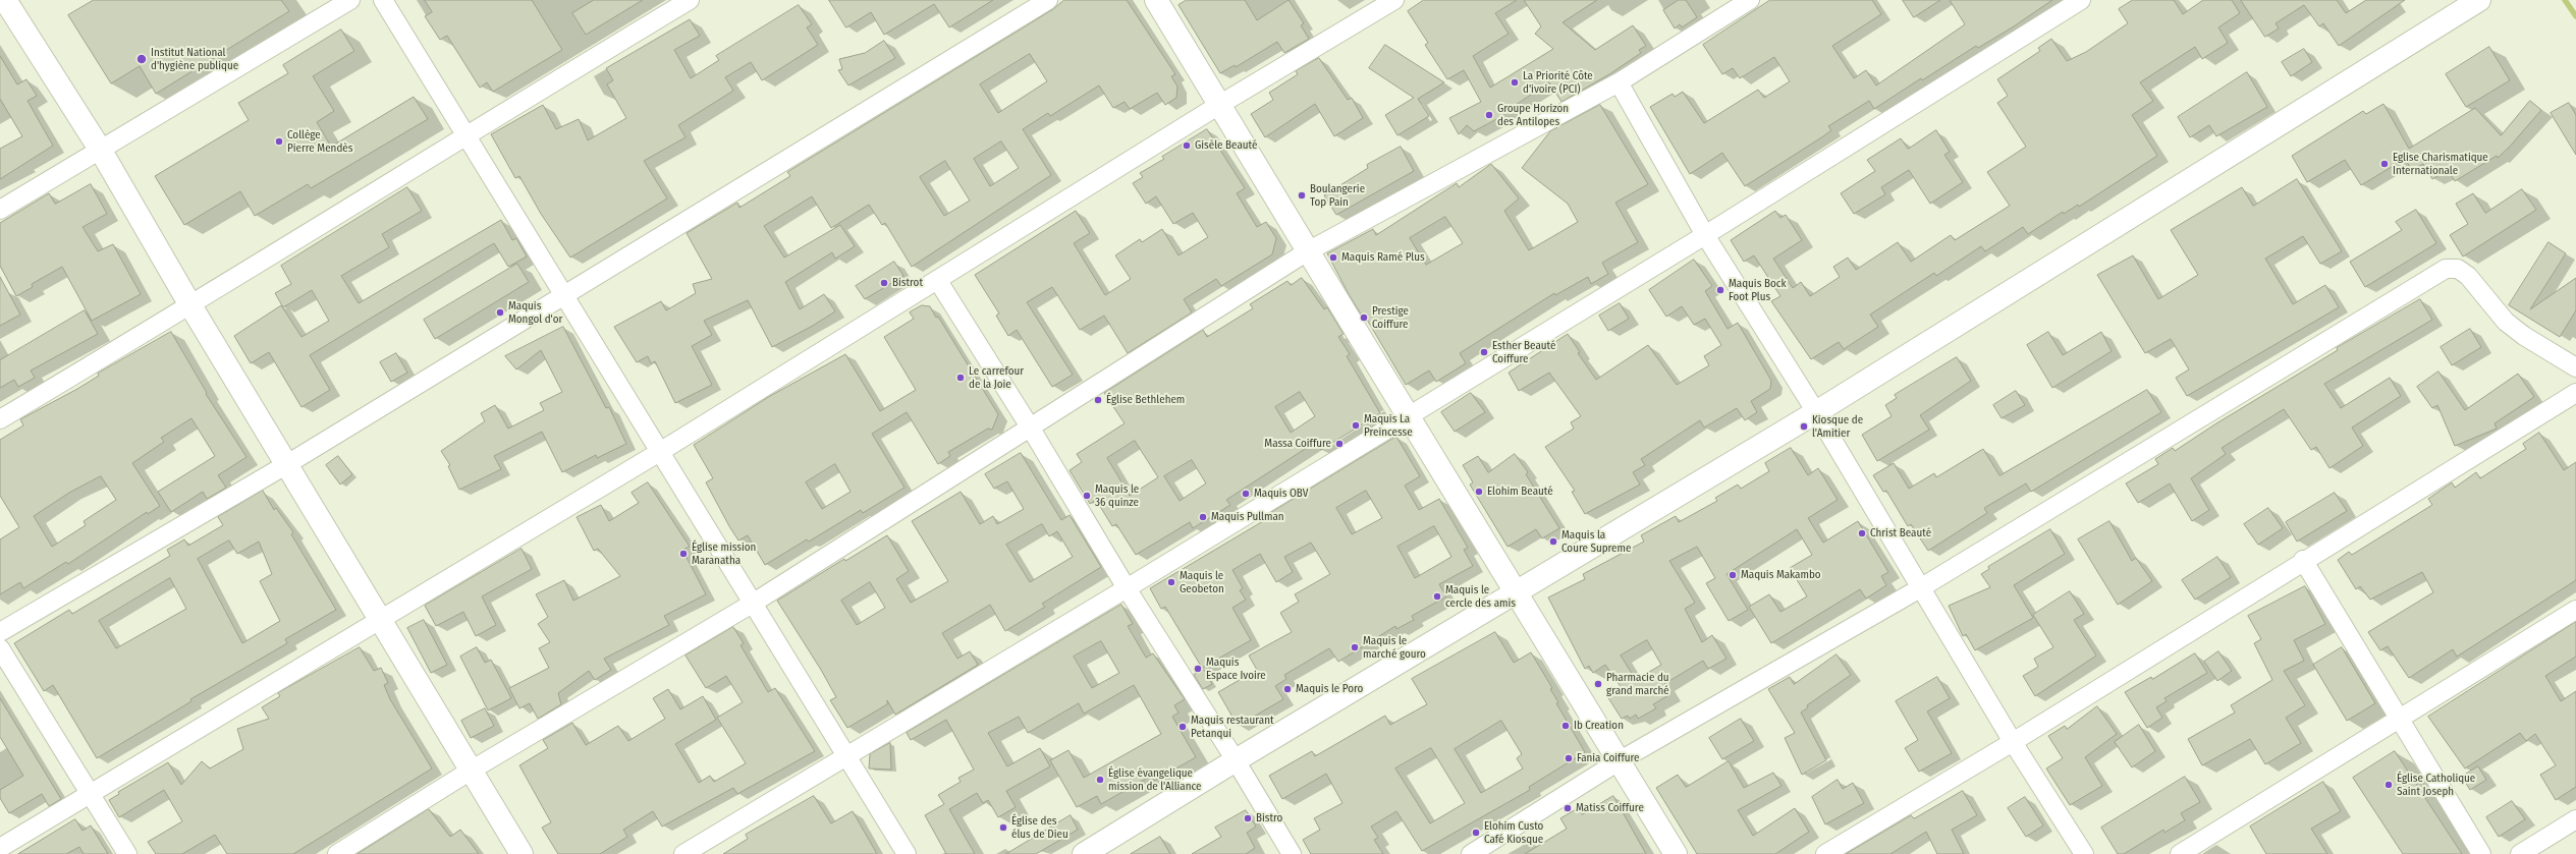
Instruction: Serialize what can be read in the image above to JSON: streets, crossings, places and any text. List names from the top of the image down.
{
  "places": [
    "Institut National d'hygiène publique",
    "La Priorité Côte d'ivoire (PCI)",
    "Groupe Horizon des Antilopes",
    "Collège Pierre Mendès",
    "Gisèle Beauté",
    "Eglise Charismatique Internationale",
    "Boulangerie Top Pain",
    "Maquis Ramé Plus",
    "Bistrot",
    "Maquis Bock Foot Plus",
    "Maquis Mongol d'or",
    "Prestige Coiffure",
    "Esther Beauté Coiffure",
    "Le carrefour de la Joie",
    "Église Bethlehem",
    "Maquis La Preincesse",
    "Kiosque de l'Amitier",
    "Massa Coiffure",
    "Elohim Beauté",
    "Maquis OBV",
    "Maquis le 36 quinze",
    "Maquis Pullman",
    "Christ Beauté",
    "Maquis la Coure Supreme",
    "Église mission Maranatha",
    "Maquis Makambo",
    "Maquis le Geobeton",
    "Maquis le cercle des amis",
    "Maquis le marché gouro",
    "Maquis Espace Ivoire",
    "Pharmacie du grand marché",
    "Maquis le Poro",
    "Ib Creation",
    "Maquis restaurant Petanqui",
    "Fania Coiffure",
    "Église évangelique mission de l'Alliance",
    "Église Catholique Saint Joseph",
    "Matiss Coiffure",
    "Bistro",
    "Église des élus de Dieu",
    "Elohim Custo Café Kiosque"
  ]
}
